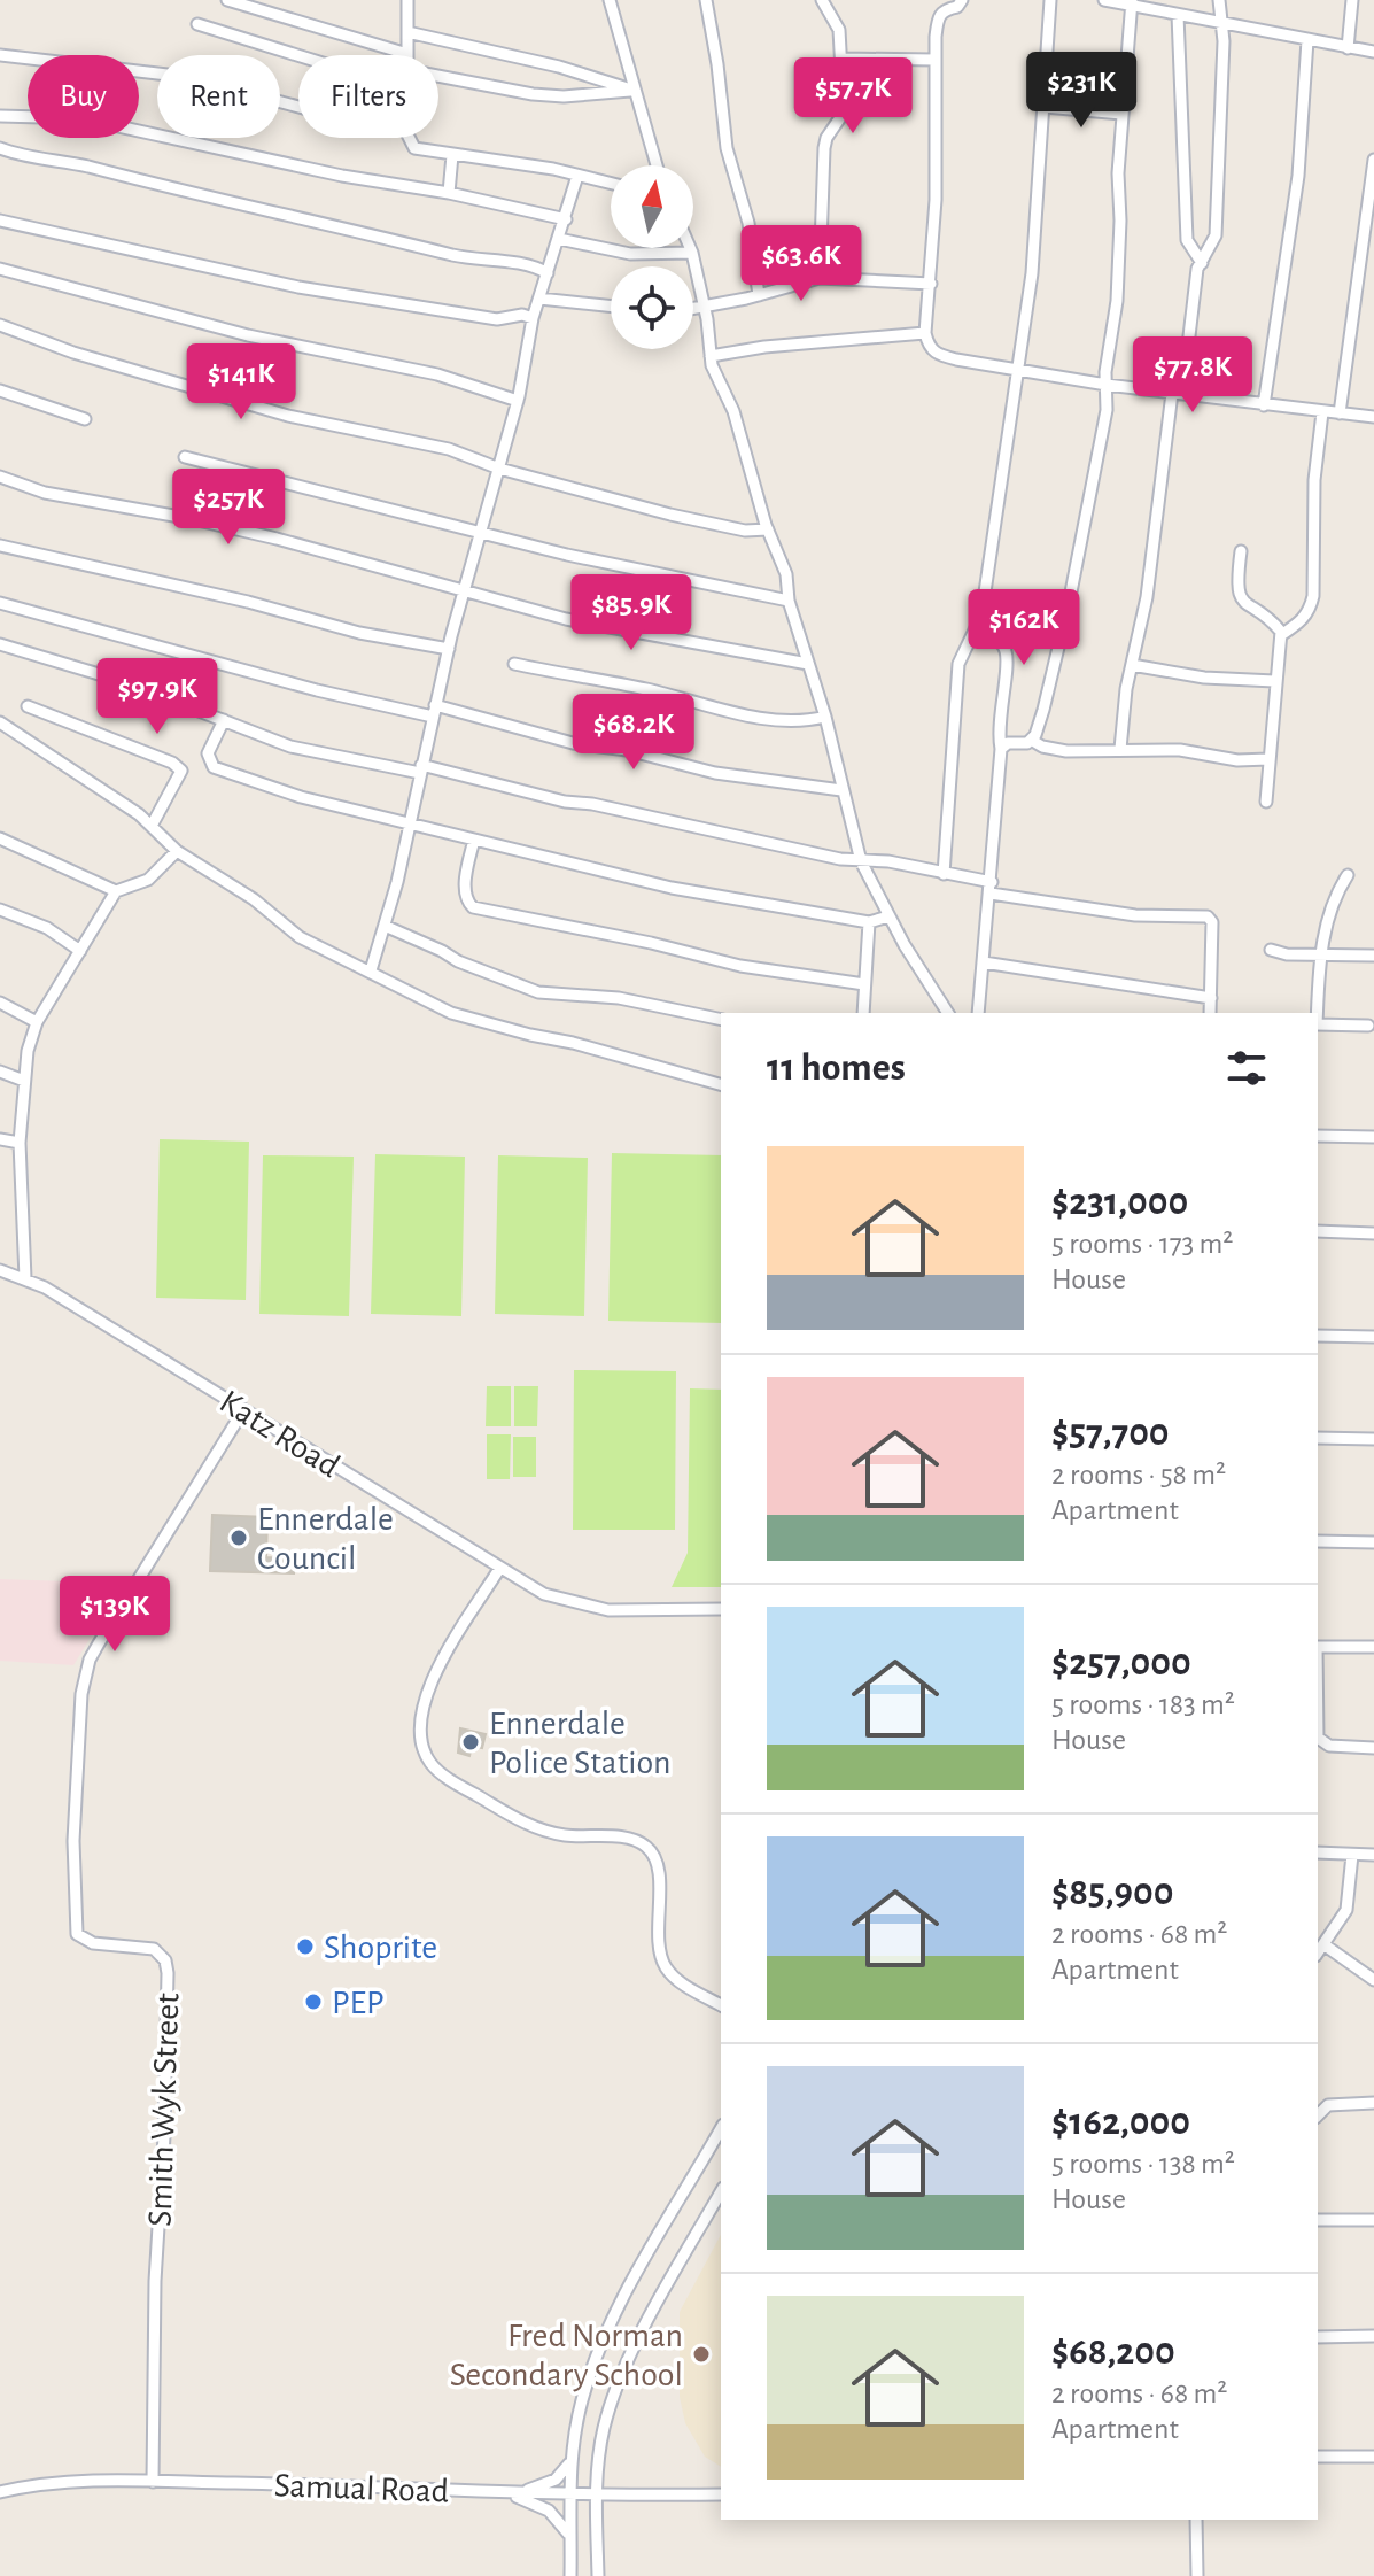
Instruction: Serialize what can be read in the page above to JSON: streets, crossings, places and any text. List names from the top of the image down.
{
  "streets": {
    "street": ["Katz Road", "Smith Wyk Street", "Samual Road"]
  },
  "crossings": [
    ["Katz Road", "Smith Wyk Street"],
    ["Smith Wyk Street", "Samual Road"]
  ],
  "places": [
    "Ennerdale Council",
    "Ennerdale Police Station",
    "Shoprite",
    "PEP",
    "Fred Norman Secondary School"
  ],
  "north": "top",
  "page": {
    "price": [
      "$231K",
      "$57.7K",
      "$63.6K",
      "$77.8K",
      "$141K",
      "$257K",
      "$85.9K",
      "$162K",
      "$97.9K",
      "$68.2K",
      "$139K"
    ],
    "chip": ["Buy", "Rent", "Filters"],
    "heading": "11 homes",
    "list": [
      {
        "name": "$231,000",
        "note": "5 rooms · 173 m² · House"
      },
      {
        "name": "$57,700",
        "note": "2 rooms · 58 m² · Apartment"
      },
      {
        "name": "$257,000",
        "note": "5 rooms · 183 m² · House"
      },
      {
        "name": "$85,900",
        "note": "2 rooms · 68 m² · Apartment"
      },
      {
        "name": "$162,000",
        "note": "5 rooms · 138 m² · House"
      },
      {
        "name": "$68,200",
        "note": "2 rooms · 68 m² · Apartment"
      }
    ]
  }
}
